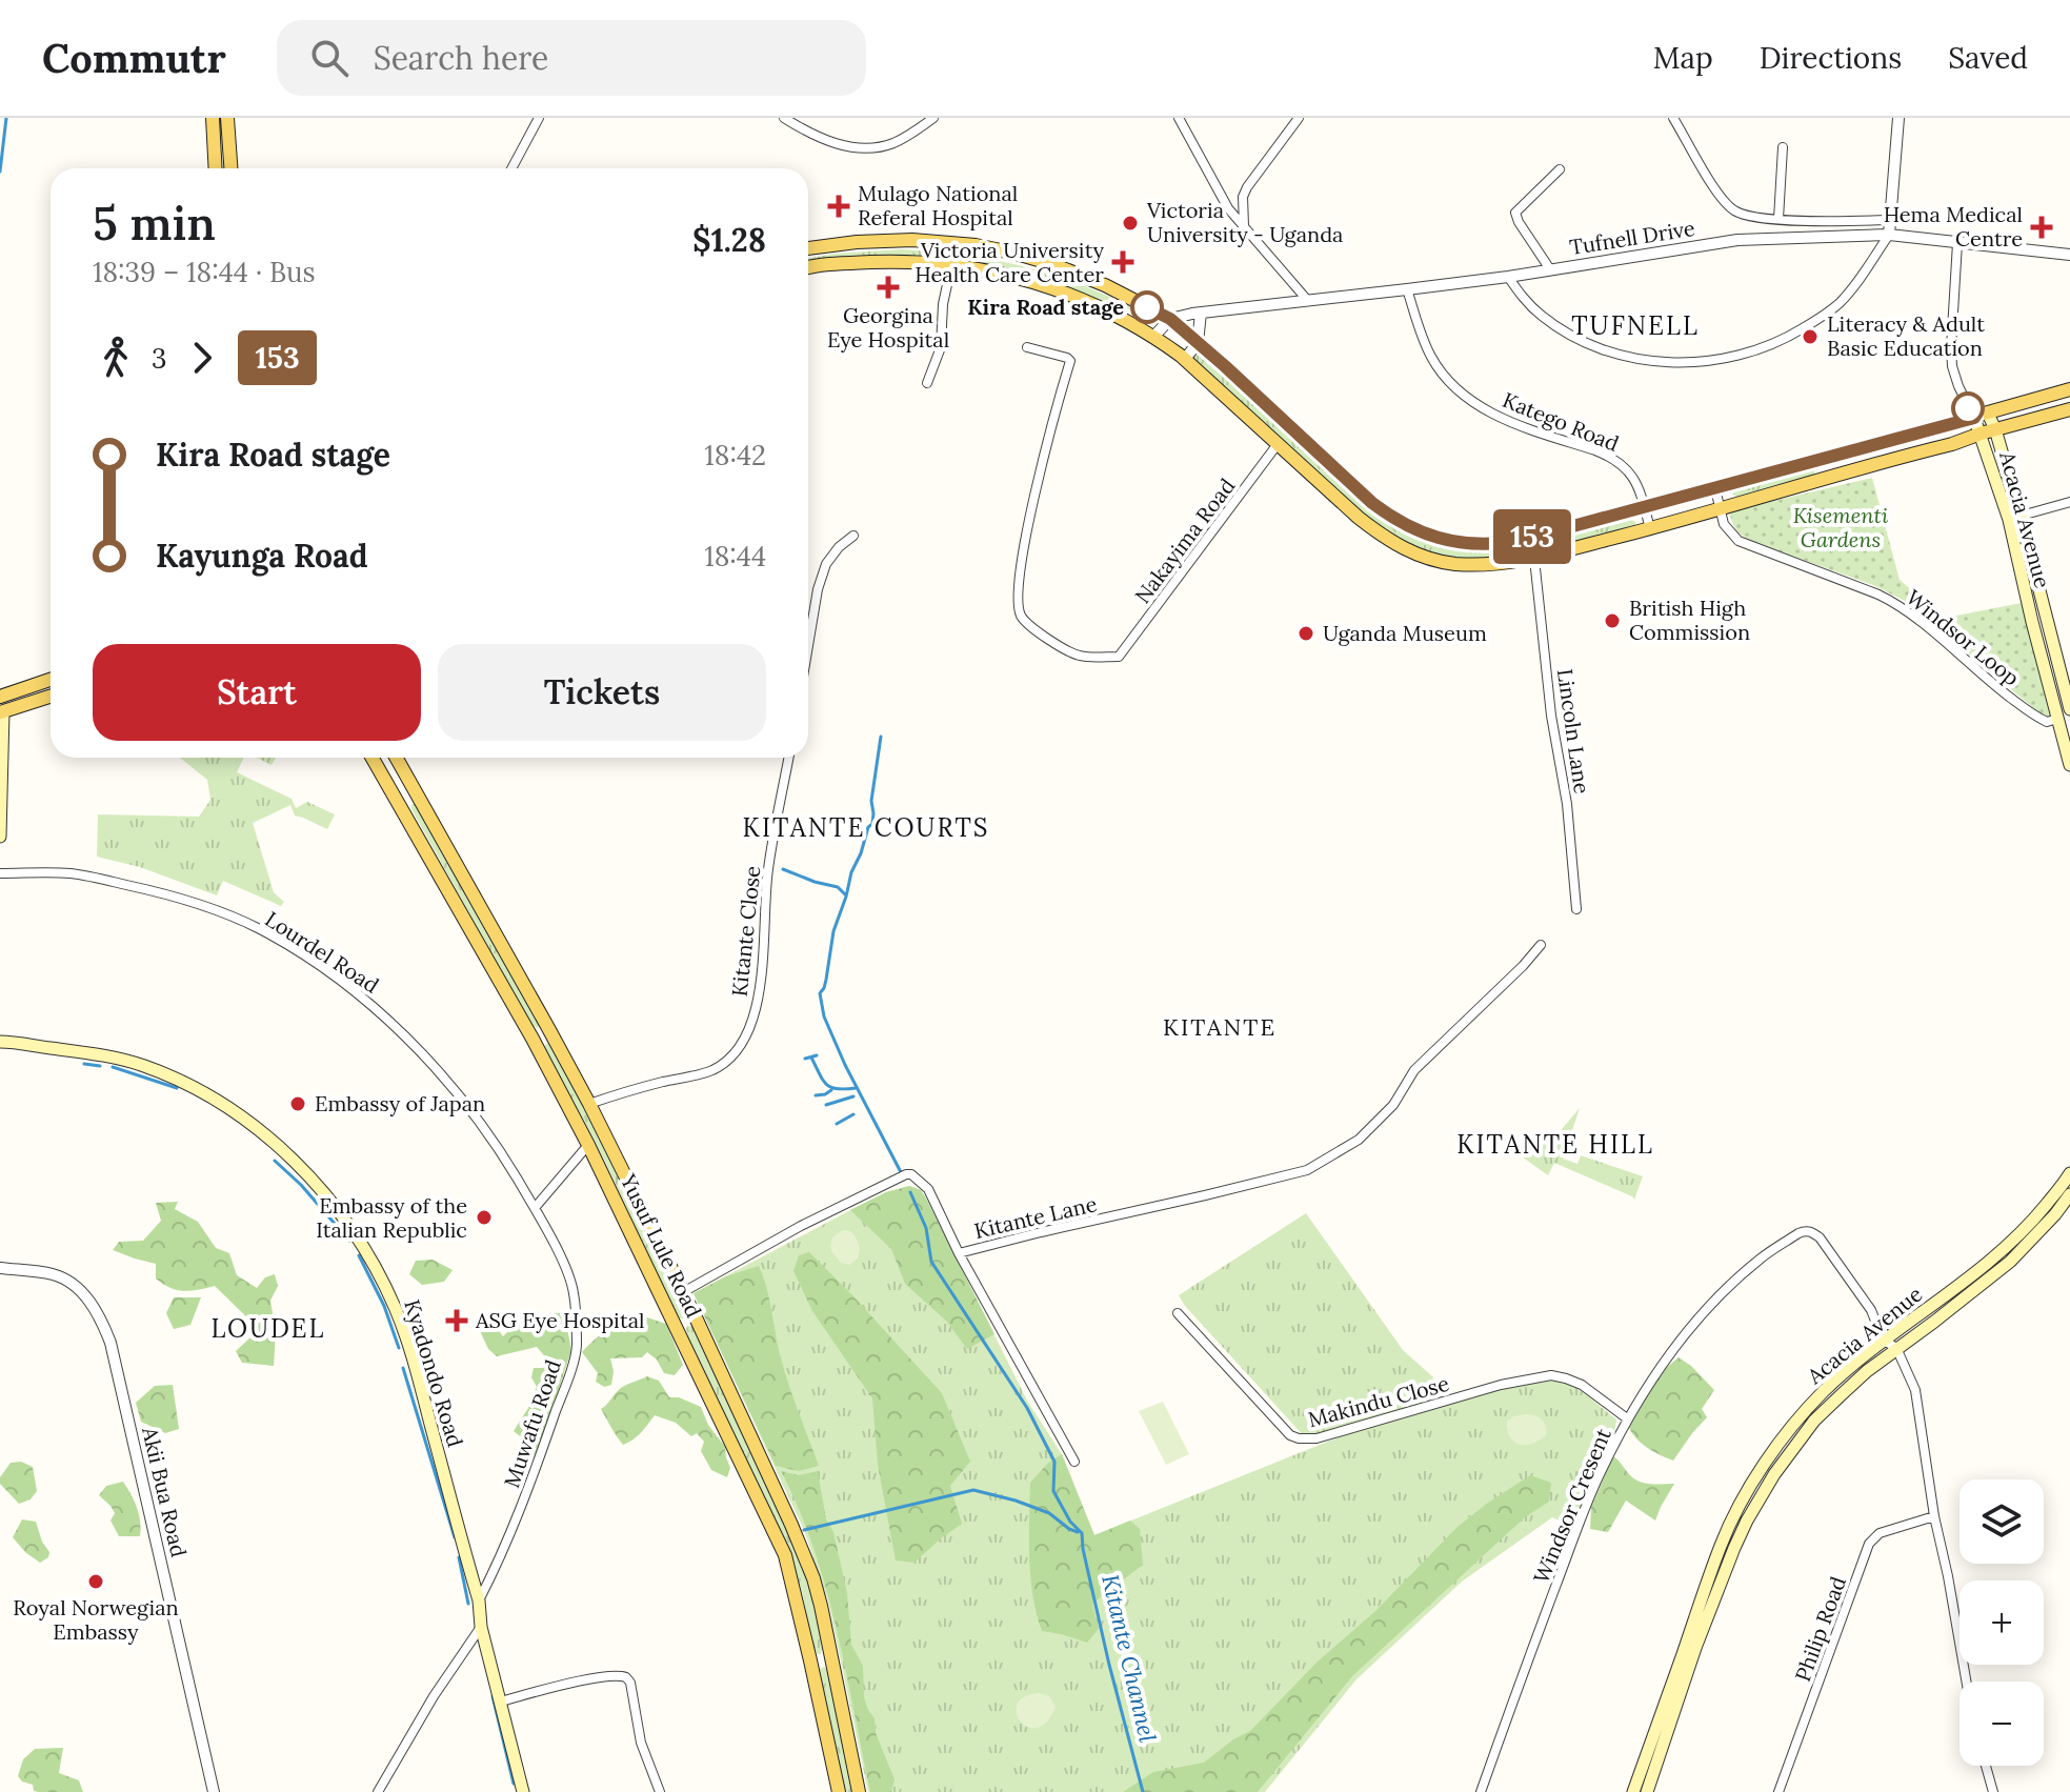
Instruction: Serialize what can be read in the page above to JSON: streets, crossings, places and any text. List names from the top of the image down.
{
  "streets": {
    "main road": ["Acacia Avenue", "Yusuf Lule Road", "Kyadondo Road"],
    "street": [
      "Tufnell Drive",
      "Katego Road",
      "Nakayima Road",
      "Windsor Loop",
      "Lincoln Lane",
      "Kitante Close",
      "Lourdel Road",
      "Kitante Lane",
      "Makindu Close",
      "Muwafu Road",
      "Akii Bua Road",
      "Windsor Cresent",
      "Philip Road"
    ]
  },
  "crossings": [
    ["Tufnell Drive", "Katego Road"],
    ["Acacia Avenue", "Windsor Loop"],
    ["Acacia Avenue", "Windsor Cresent"],
    ["Kitante Close", "Yusuf Lule Road"],
    ["Lourdel Road", "Muwafu Road"],
    ["Kitante Lane", "Yusuf Lule Road"],
    ["Kyadondo Road", "Muwafu Road"],
    ["Makindu Close", "Windsor Cresent"]
  ],
  "districts": [
    "TUFNELL",
    "KITANTE COURTS",
    "KITANTE",
    "KITANTE HILL",
    "LOUDEL"
  ],
  "water": ["Kitante Channel"],
  "parks": ["Kisementi Gardens"],
  "places": {
    "health": [
      "Mulago National Referal Hospital",
      "Hema Medical Centre",
      "Victoria University Health Care Center",
      "Georgina Eye Hospital",
      "ASG Eye Hospital"
    ],
    "other": [
      "Victoria University - Uganda",
      "Kira Road stage",
      "Literacy & Adult Basic Education",
      "British High Commission",
      "Uganda Museum",
      "Embassy of Japan",
      "Embassy of the Italian Republic",
      "Royal Norwegian Embassy"
    ]
  },
  "lines": ["bus line 153"],
  "page": {
    "header": "Commutr",
    "search": "Search here",
    "nav": ["Map", "Directions", "Saved"],
    "on_map": "153",
    "heading": ["5 min", "18:39 – 18:44 · Bus", "$1.28"],
    "legs": ["3", "153"],
    "list": [
      {
        "name": "Kira Road stage",
        "value": "18:42"
      },
      {
        "name": "Kayunga Road",
        "value": "18:44"
      }
    ],
    "buttons": ["Start", "Tickets"],
    "map_buttons": ["+", "−"]
  }
}
